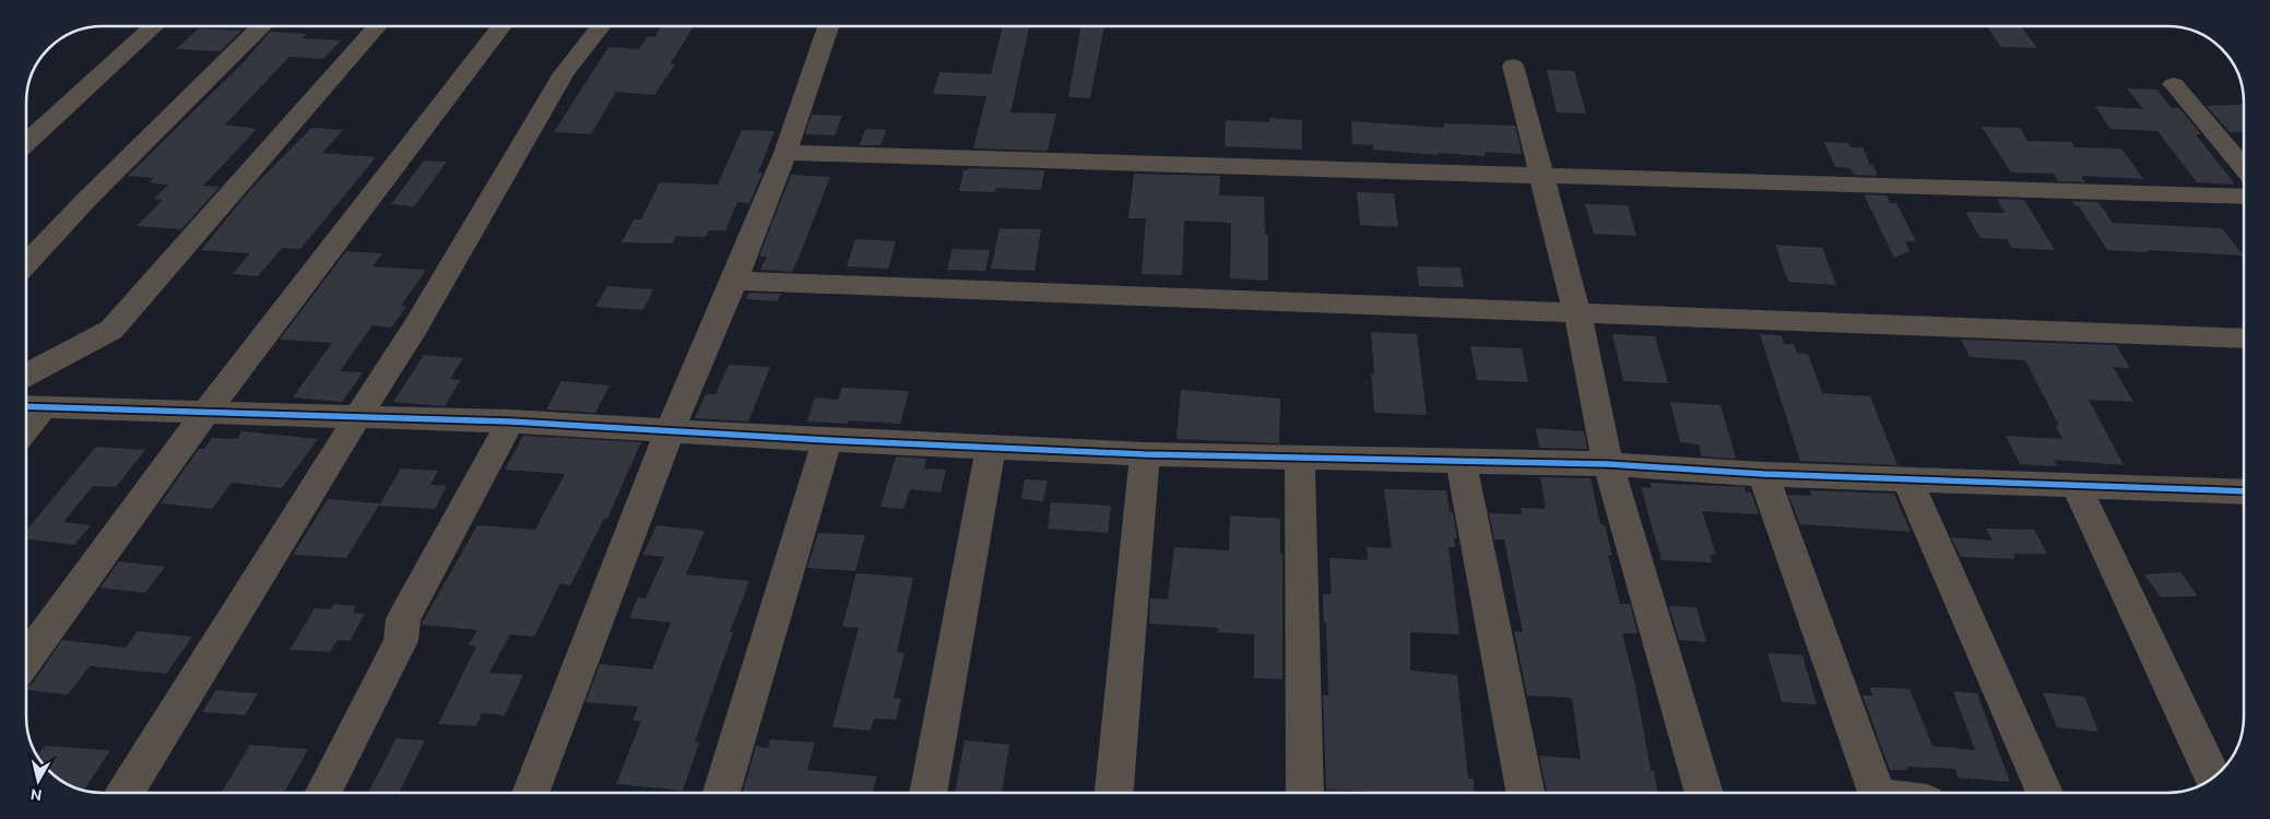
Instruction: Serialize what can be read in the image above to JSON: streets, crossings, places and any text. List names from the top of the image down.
{
  "north": "bottom"
}
